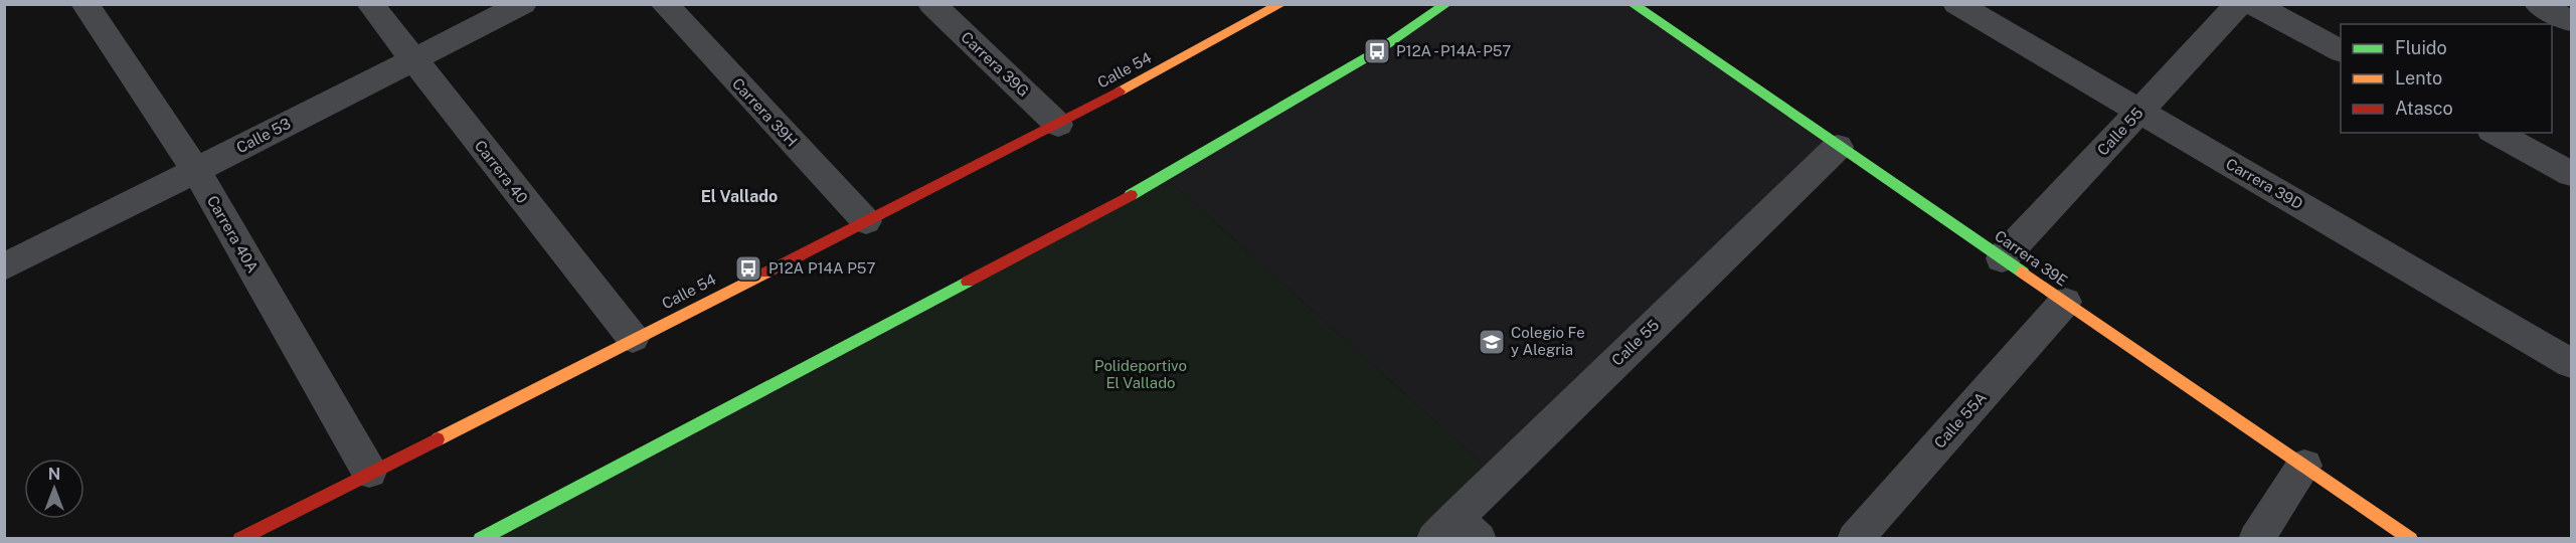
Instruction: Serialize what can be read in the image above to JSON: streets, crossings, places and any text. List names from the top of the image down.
{
  "streets": {
    "main road": ["Calle 54", "Carrera 39E"],
    "street": [
      "Carrera 39G",
      "Carrera 39H",
      "Calle 55",
      "Calle 53",
      "Carrera 40",
      "Carrera 39D",
      "Carrera 40A",
      "Calle 55A"
    ]
  },
  "crossings": [
    ["Carrera 39G", "Calle 54"],
    ["Calle 54", "Carrera 39H"],
    ["Calle 54", "Carrera 40"],
    ["Calle 54", "Carrera 40A"],
    ["Calle 55", "Carrera 39D"],
    ["Calle 55", "Carrera 39E"],
    ["Calle 53", "Carrera 40"],
    ["Calle 53", "Carrera 40A"],
    ["Carrera 39E", "Calle 55A"]
  ],
  "districts": ["El Vallado"],
  "parks": ["Polideportivo El Vallado"],
  "places": {
    "bus stop": ["P12A - P14A- P57", "P12A P14A P57"],
    "school or university": ["Colegio Fe y Alegria"]
  },
  "legend": ["Fluido", "Lento", "Atasco"],
  "north": "top"
}
